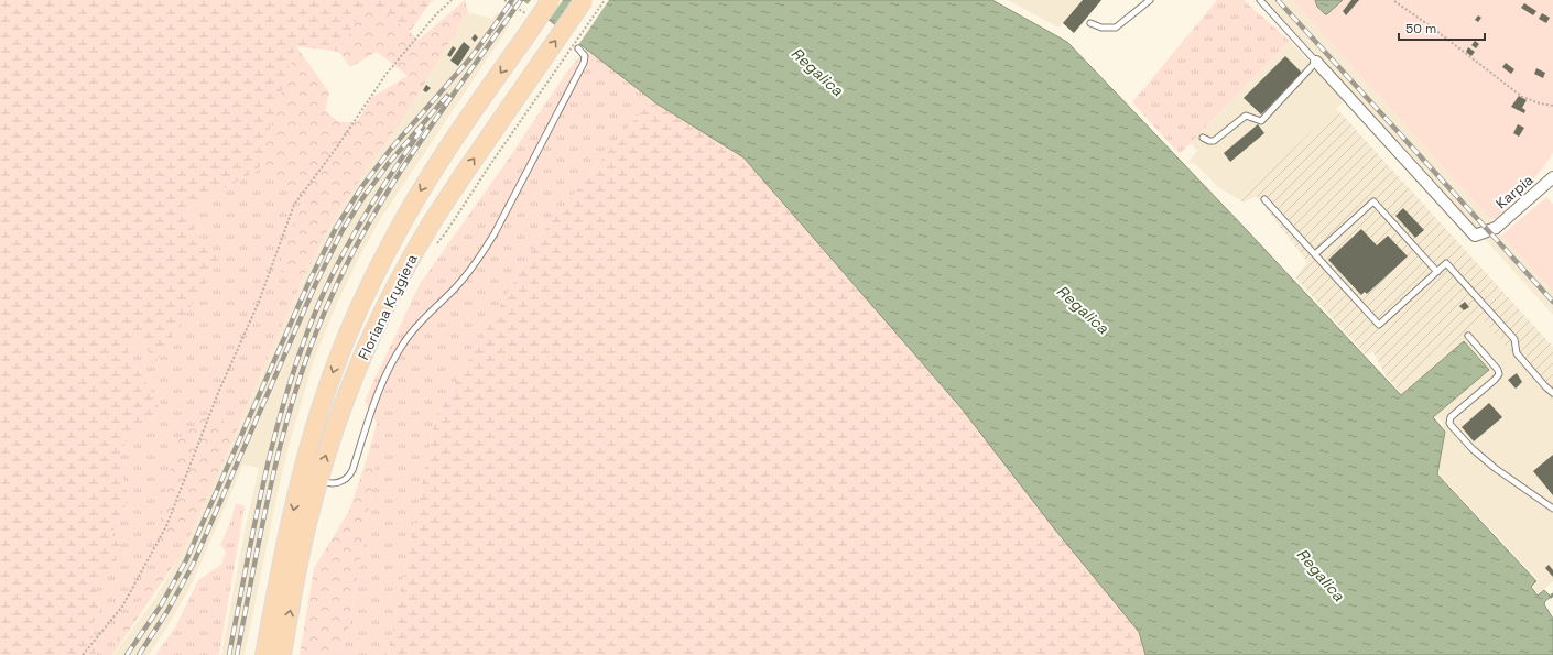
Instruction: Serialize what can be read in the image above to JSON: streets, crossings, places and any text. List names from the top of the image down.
{
  "streets": {
    "main road": ["Floriana Krygiera"],
    "street": ["Karpia"]
  },
  "water": ["Regalica"],
  "scale_bar": "50 m"
}
